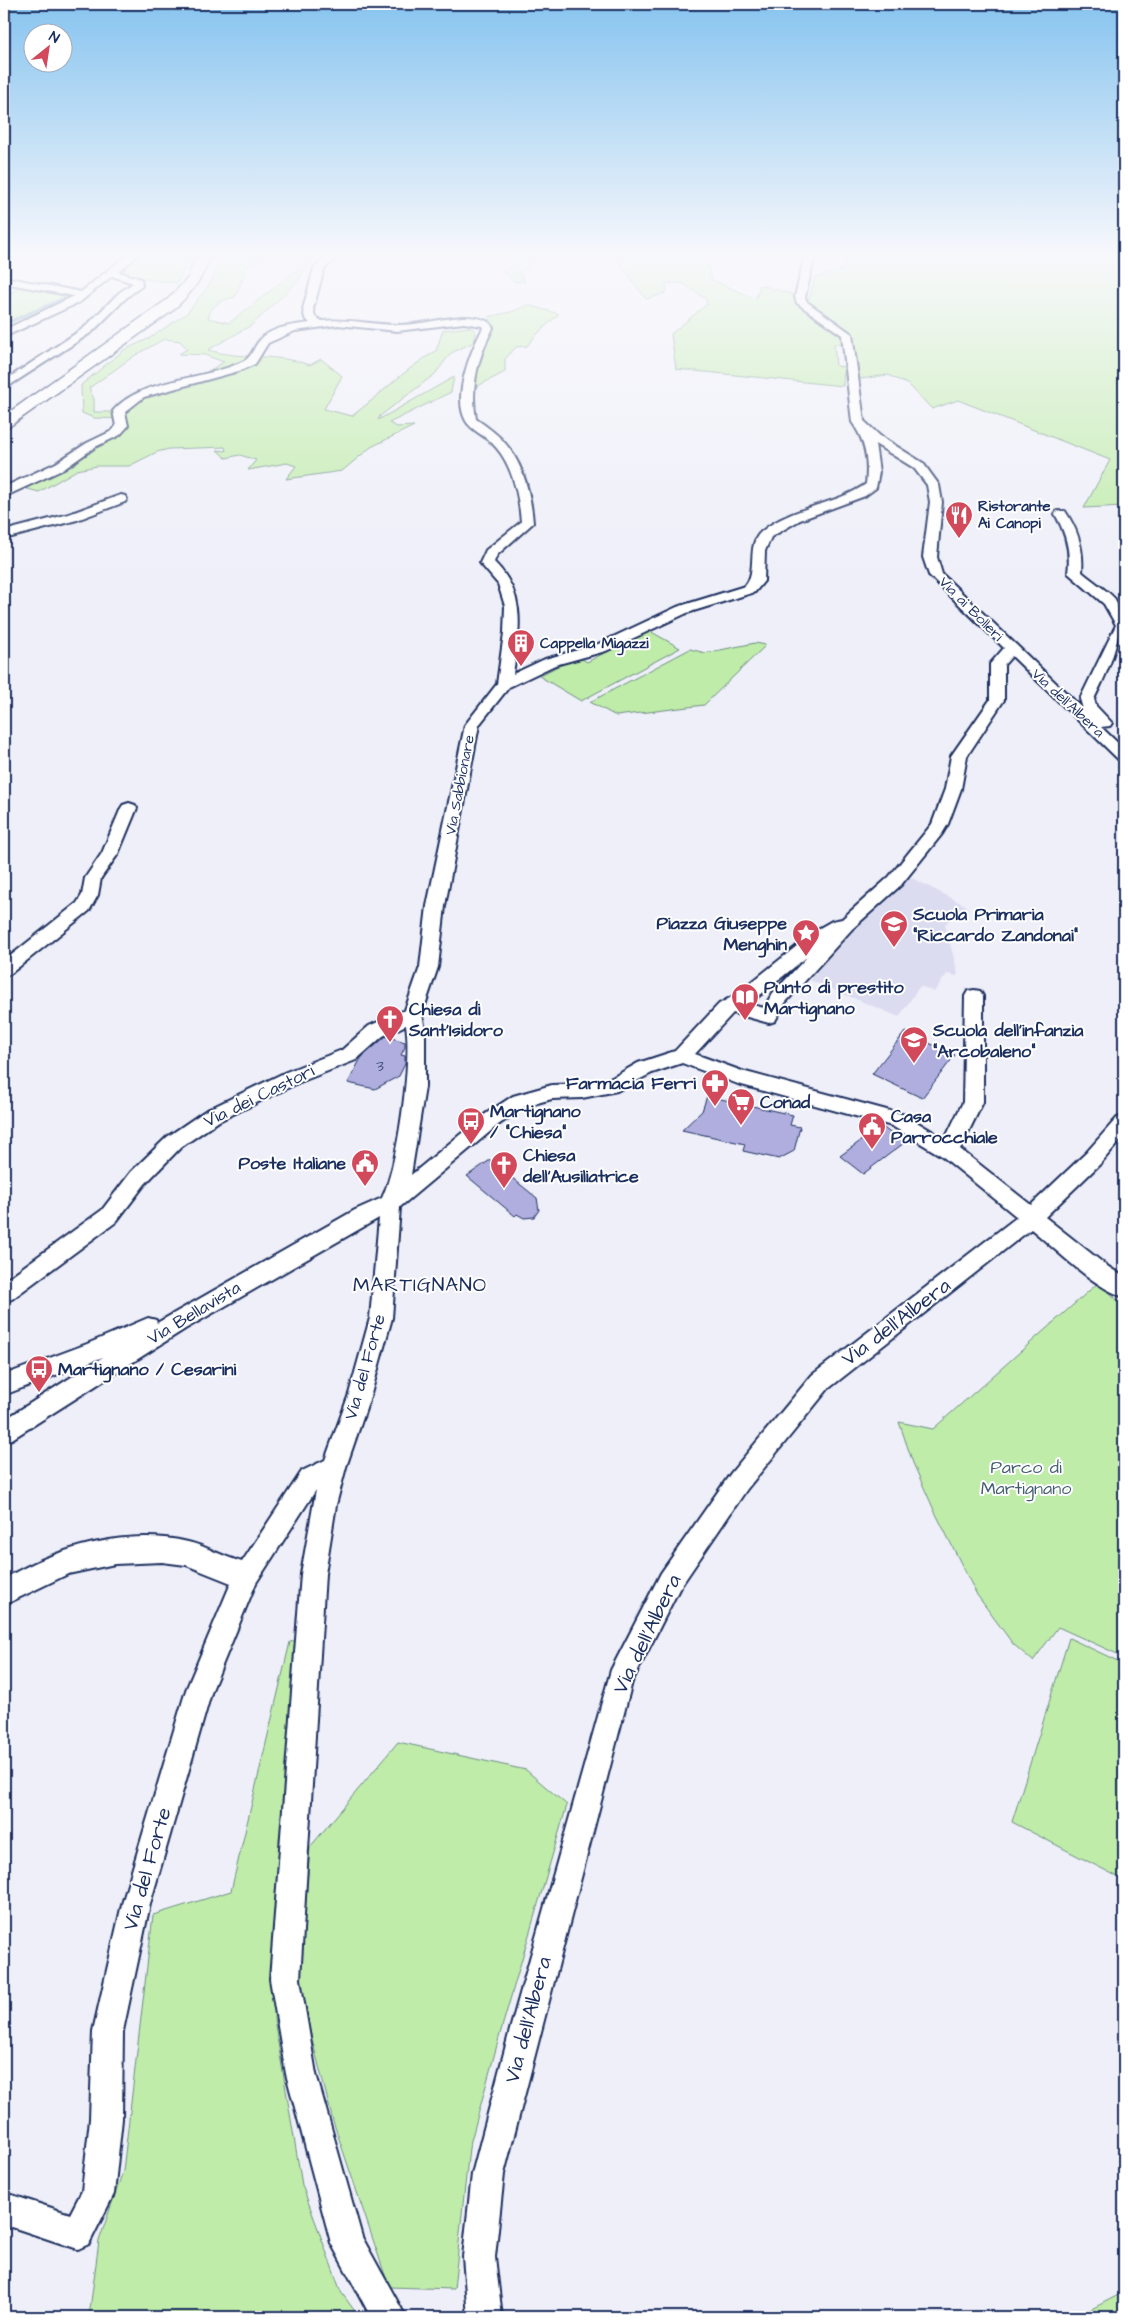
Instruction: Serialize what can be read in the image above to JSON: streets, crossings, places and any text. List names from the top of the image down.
{
  "streets": {
    "street": [
      "Via ai Bolleri",
      "Via dell'Albera",
      "Via Sabbionare",
      "Via dei Castori",
      "Via Bellavista",
      "Via del Forte"
    ]
  },
  "crossings": [
    ["Via ai Bolleri", "Via dell'Albera"],
    ["Via ai Bolleri", "Via Sabbionare"],
    ["Via Sabbionare", "Via dei Castori"],
    ["Via Sabbionare", "Via Bellavista"],
    ["Via Sabbionare", "Via del Forte"],
    ["Via Bellavista", "Via del Forte"]
  ],
  "districts": ["MARTIGNANO"],
  "parks": ["Parco di Martignano"],
  "places": {
    "restaurant": ["Ristorante Ai Canopi"],
    "building": ["Cappella Migazzi"],
    "school or university": ["Scuola Primaria \"Riccardo Zandonai\"", "Scuola dell'infanzia \"Arcobaleno\""],
    "place": ["Piazza Giuseppe Menghin"],
    "library": ["Punto di prestito Martignano"],
    "church": ["Chiesa di Sant'Isidoro", "Chiesa dell'Ausiliatrice"],
    "pharmacy": ["Farmacia Ferri"],
    "supermarket": ["Conad"],
    "bus stop": ["Martignano / \"Chiesa\"", "Martignano / Cesarini"],
    "public building": ["Casa Parrocchiale", "Poste Italiane"]
  },
  "house_numbers": ["3"],
  "north": "top right"
}
